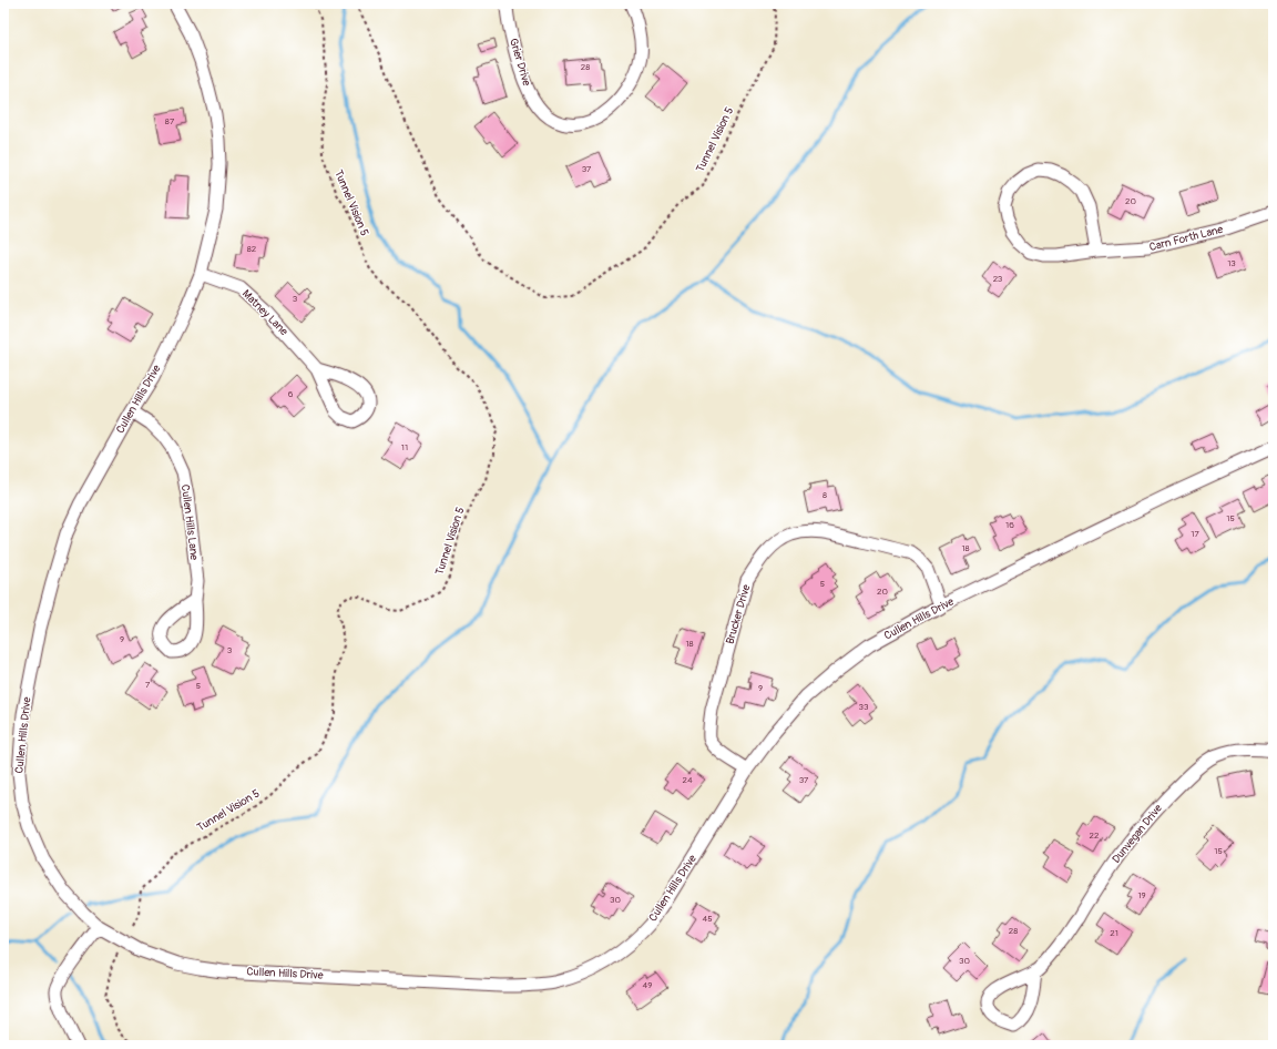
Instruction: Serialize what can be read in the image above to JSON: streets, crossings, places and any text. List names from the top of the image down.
{
  "streets": {
    "street": [
      "Grier Drive",
      "Carn Forth Lane",
      "Matney Lane",
      "Cullen Hills Drive",
      "Cullen Hills Lane",
      "Brucker Drive",
      "Dunvegan Drive"
    ],
    "path": ["Tunnel Vision 5"]
  },
  "crossings": [
    ["Matney Lane", "Cullen Hills Drive"],
    ["Cullen Hills Drive", "Cullen Hills Lane"],
    ["Cullen Hills Drive", "Brucker Drive"]
  ],
  "house_numbers": [
    "28",
    "87",
    "37",
    "20",
    "82",
    "13",
    "23",
    "3",
    "6",
    "11",
    "8",
    "15",
    "16",
    "17",
    "18",
    "5",
    "20",
    "9",
    "18",
    "3",
    "7",
    "5",
    "9",
    "33",
    "24",
    "37",
    "22",
    "15",
    "19",
    "30",
    "45",
    "28",
    "21",
    "30",
    "49"
  ]
}
